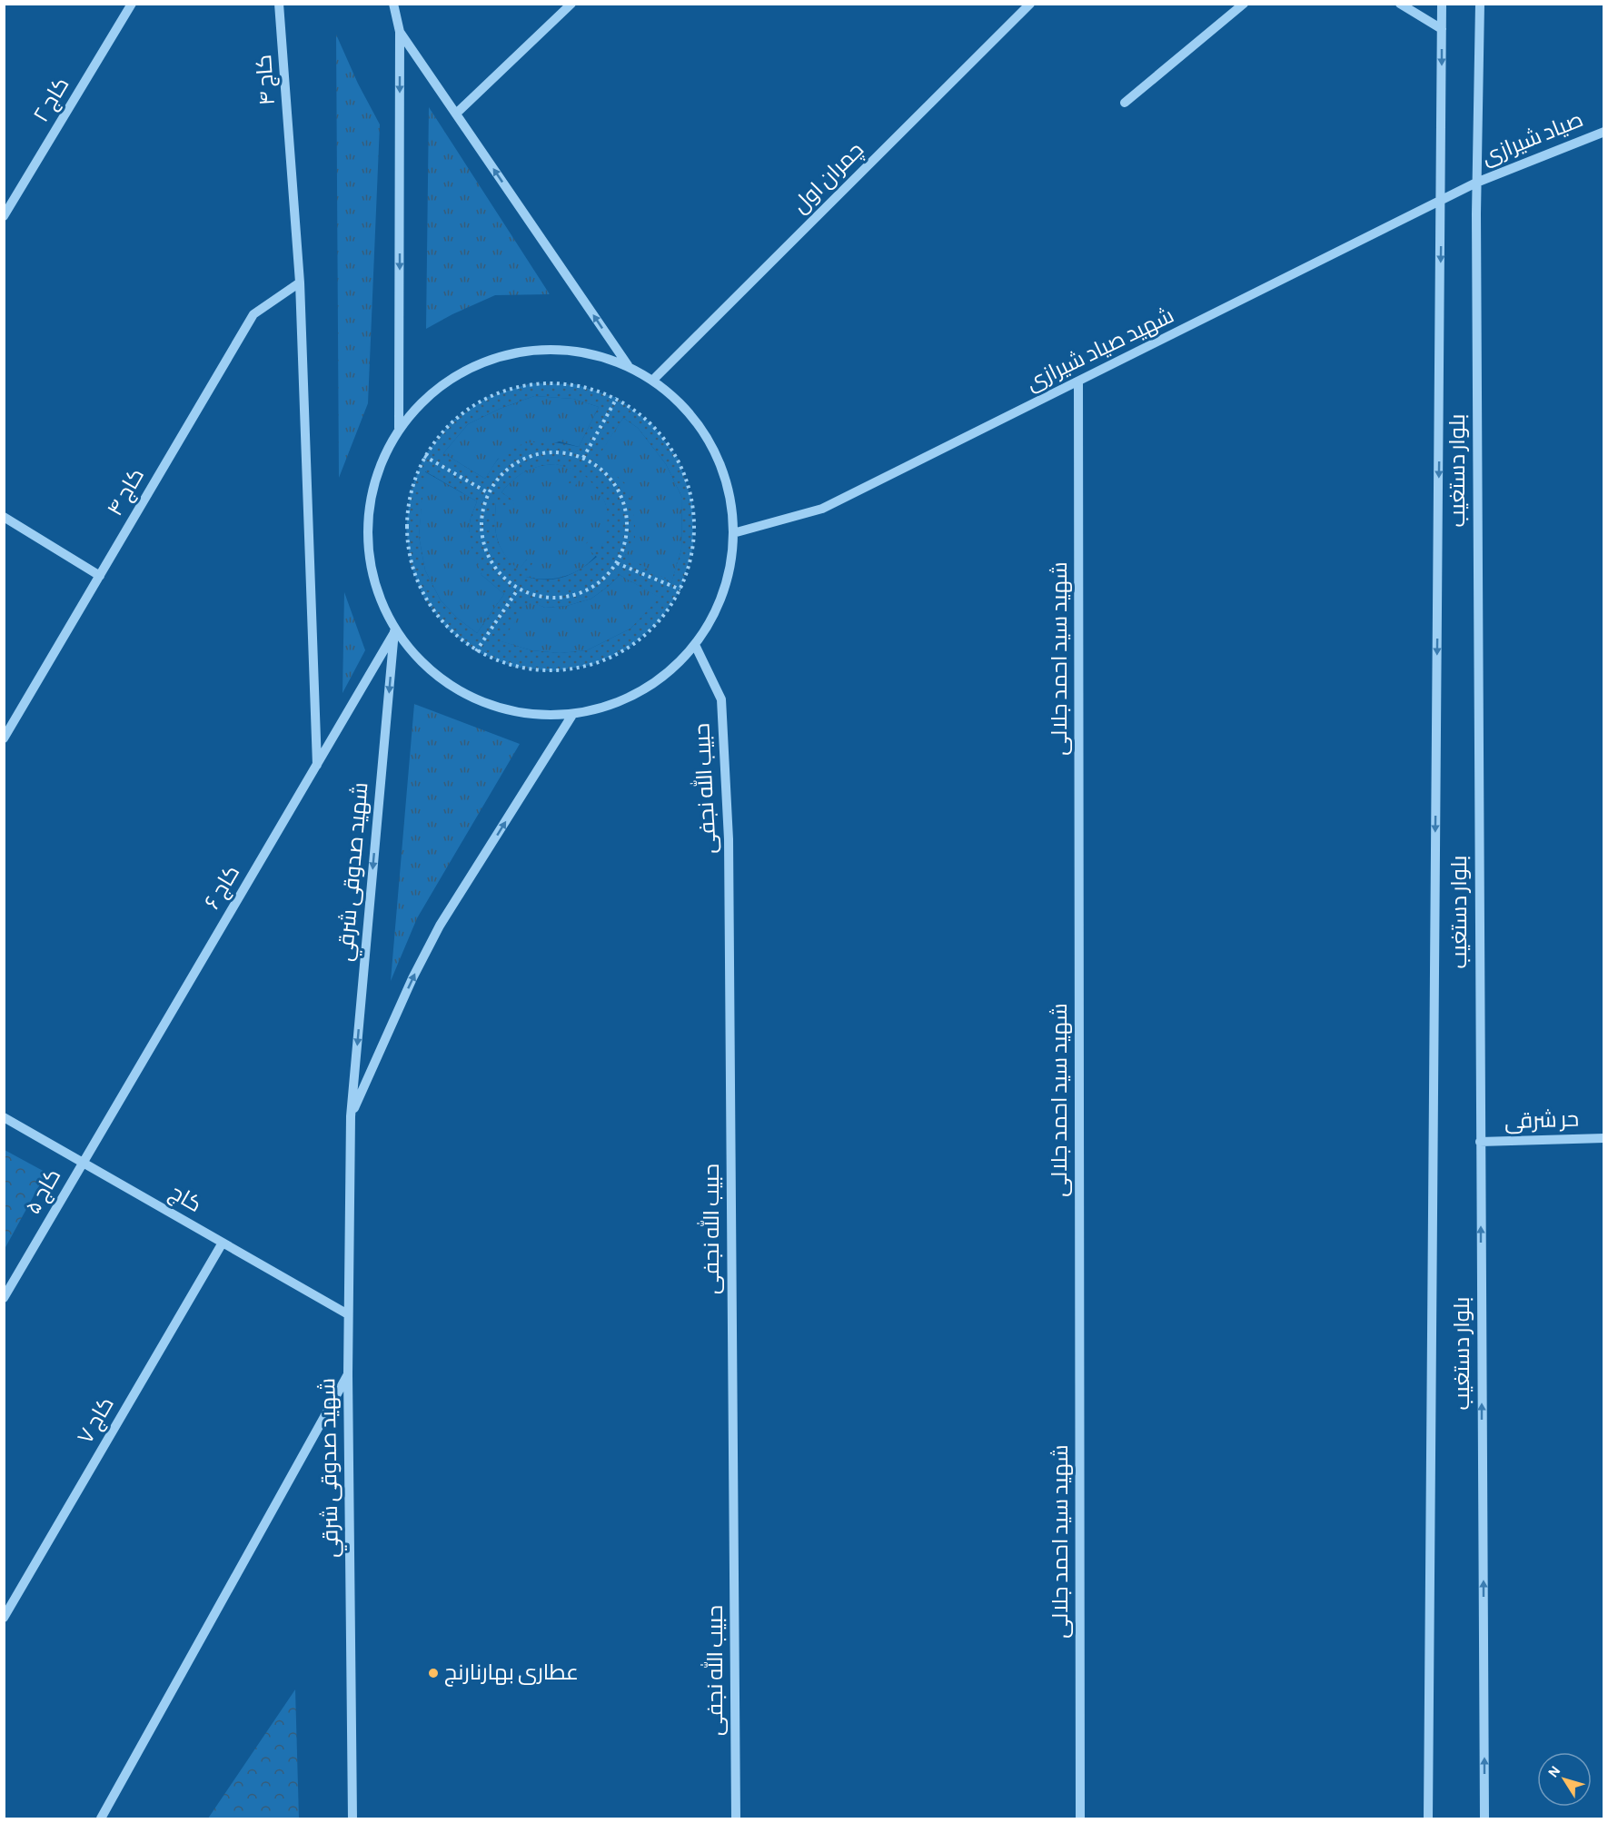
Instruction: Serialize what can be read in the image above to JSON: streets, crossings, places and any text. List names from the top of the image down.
{
  "streets": {
    "street": [
      "کاج ۴",
      "کاج ۲",
      "صیاد شیرازی",
      "چمران اول",
      "شهید صیاد شیرازی",
      "بلوار دستغیب",
      "شهید سید احمد جلالی",
      "حبیب الله نجفی",
      "شهید صدوقی شرقي",
      "کاج ۶",
      "حر شرقی",
      "کاج ۵",
      "کاج",
      "کاج ۷"
    ]
  },
  "crossings": [
    ["کاج ۴", "کاج ۶"],
    ["صیاد شیرازی", "شهید صیاد شیرازی"],
    ["صیاد شیرازی", "بلوار دستغیب"],
    ["شهید صیاد شیرازی", "بلوار دستغیب"],
    ["شهید صیاد شیرازی", "شهید سید احمد جلالی"],
    ["بلوار دستغیب", "حر شرقی"],
    ["شهید صدوقی شرقي", "کاج ۶"],
    ["شهید صدوقی شرقي", "کاج"],
    ["کاج ۶", "کاج ۵"],
    ["کاج ۶", "کاج"],
    ["کاج ۵", "کاج"],
    ["کاج", "کاج ۷"]
  ],
  "places": ["عطاری بهارنارنج"],
  "north": "top left"
}
